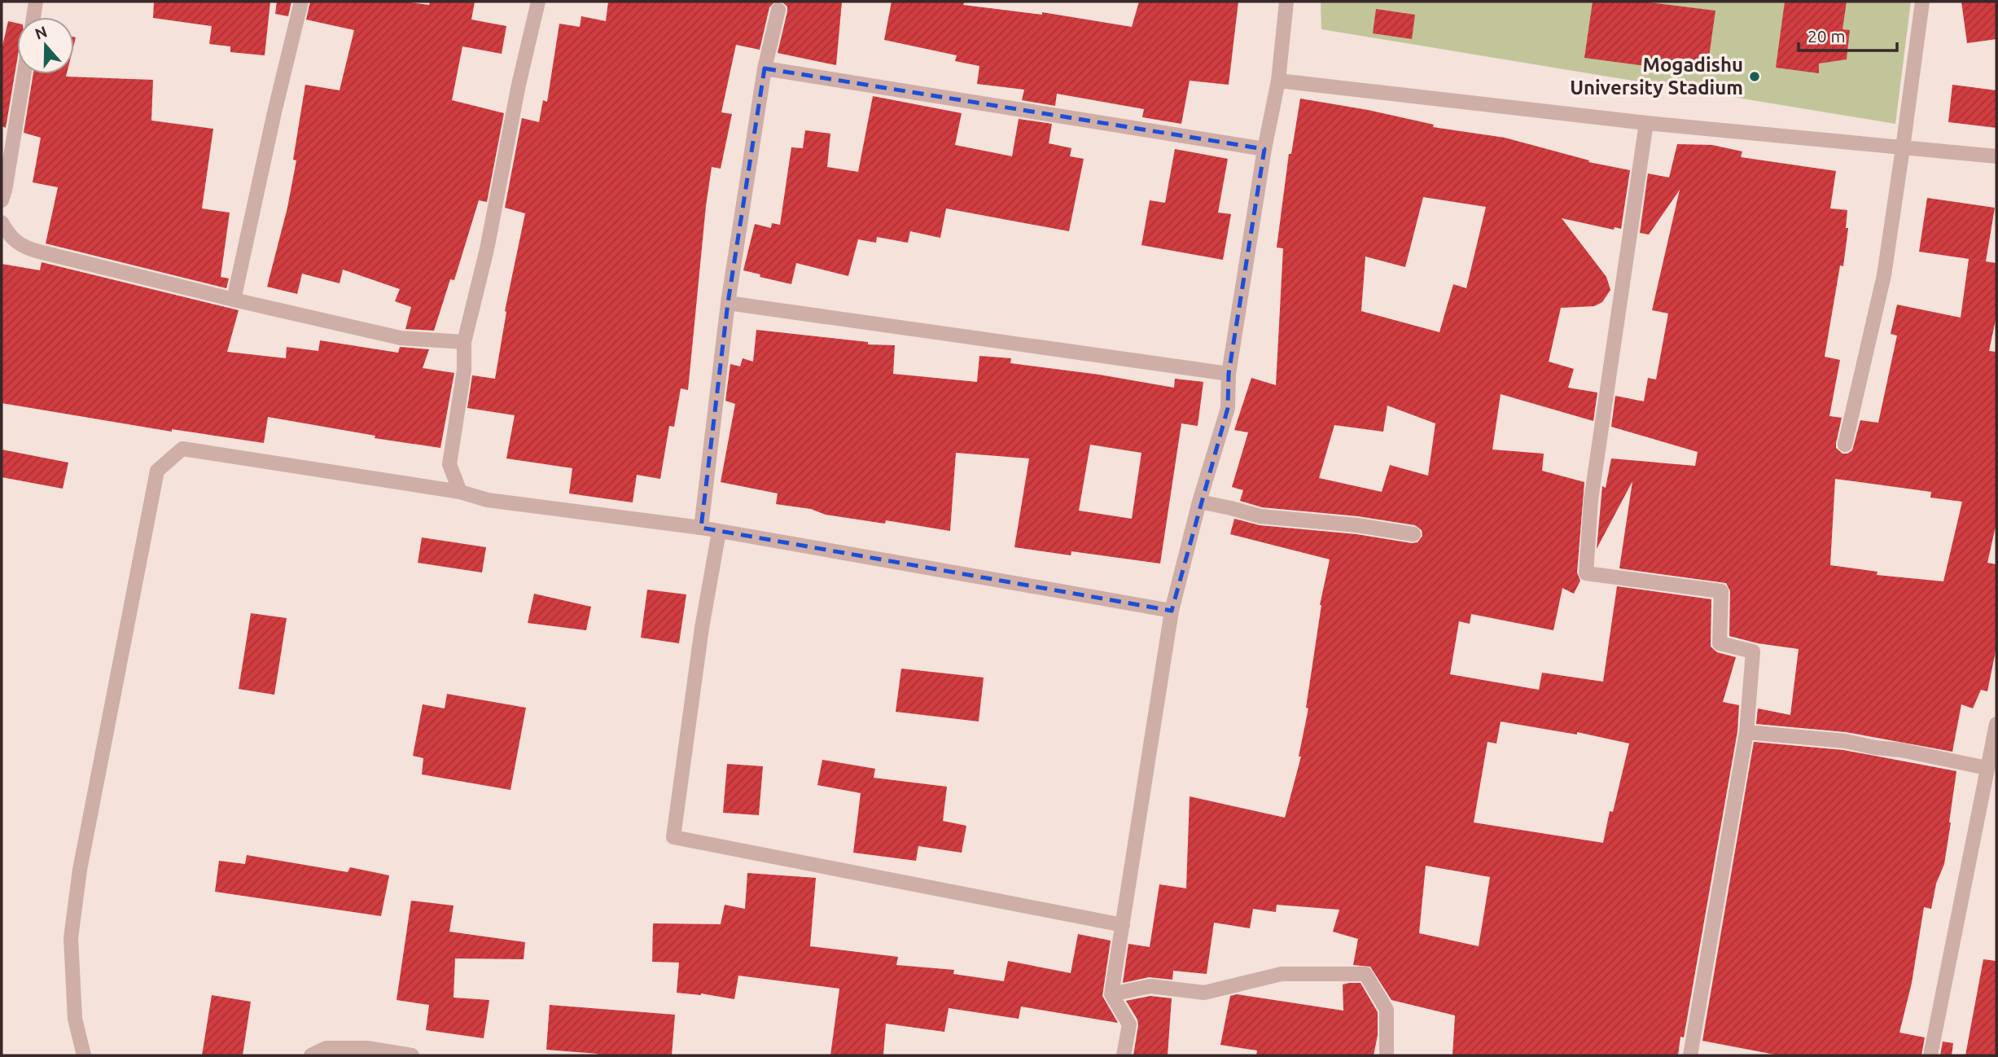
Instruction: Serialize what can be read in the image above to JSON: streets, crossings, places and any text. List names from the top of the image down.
{
  "places": ["Mogadishu University Stadium"],
  "scale_bar": "20 m",
  "north": "top"
}
